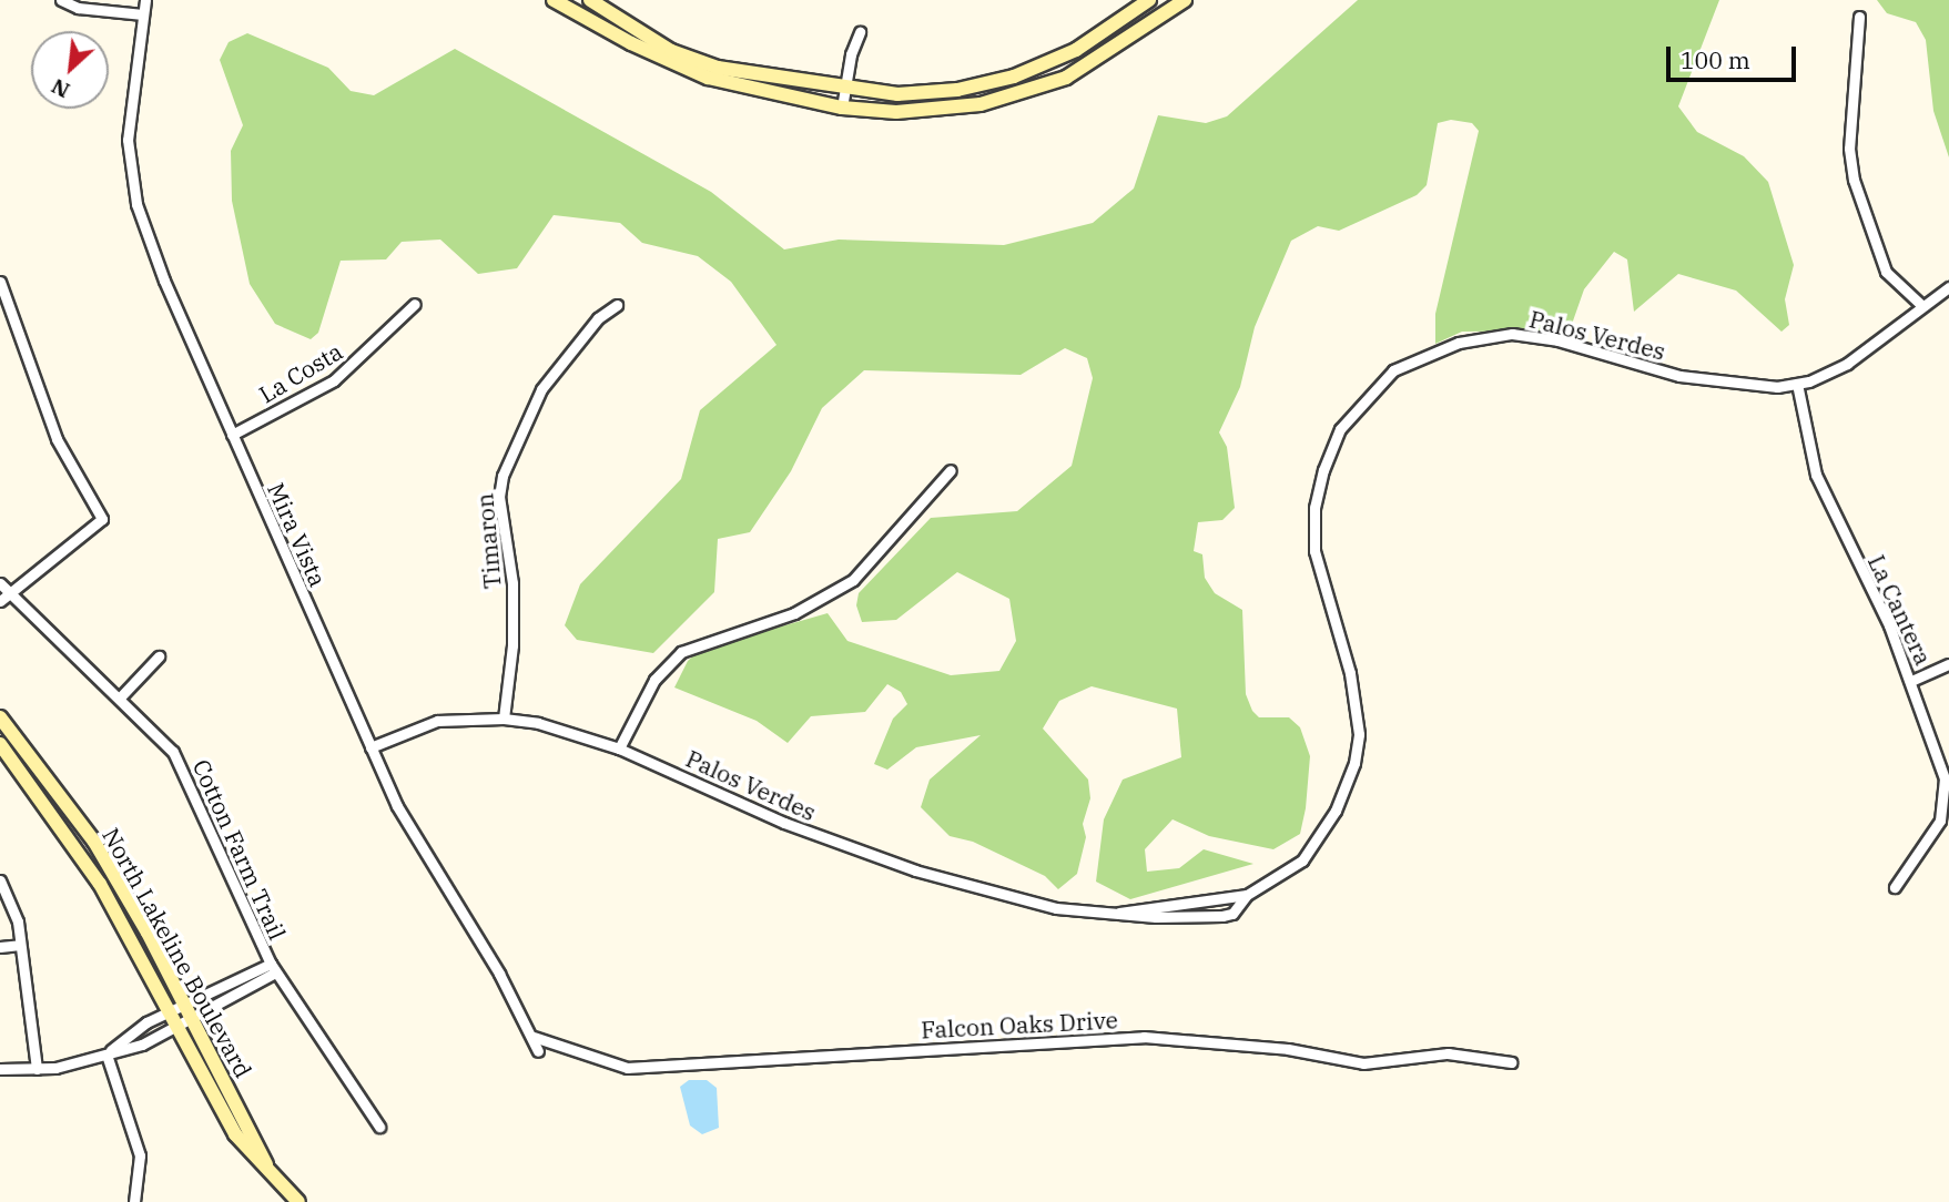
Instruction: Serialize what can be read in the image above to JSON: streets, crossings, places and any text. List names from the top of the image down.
{
  "streets": {
    "street": [
      "Palos Verdes",
      "La Costa",
      "Mira Vista",
      "Timaron",
      "La Cantera",
      "Cotton Farm Trail",
      "North Lakeline Boulevard",
      "Falcon Oaks Drive"
    ]
  },
  "crossings": [
    ["Palos Verdes", "Mira Vista"],
    ["Palos Verdes", "Timaron"],
    ["Palos Verdes", "La Cantera"],
    ["La Costa", "Mira Vista"],
    ["Mira Vista", "Falcon Oaks Drive"]
  ],
  "scale_bar": "100 m",
  "north": "bottom left"
}
